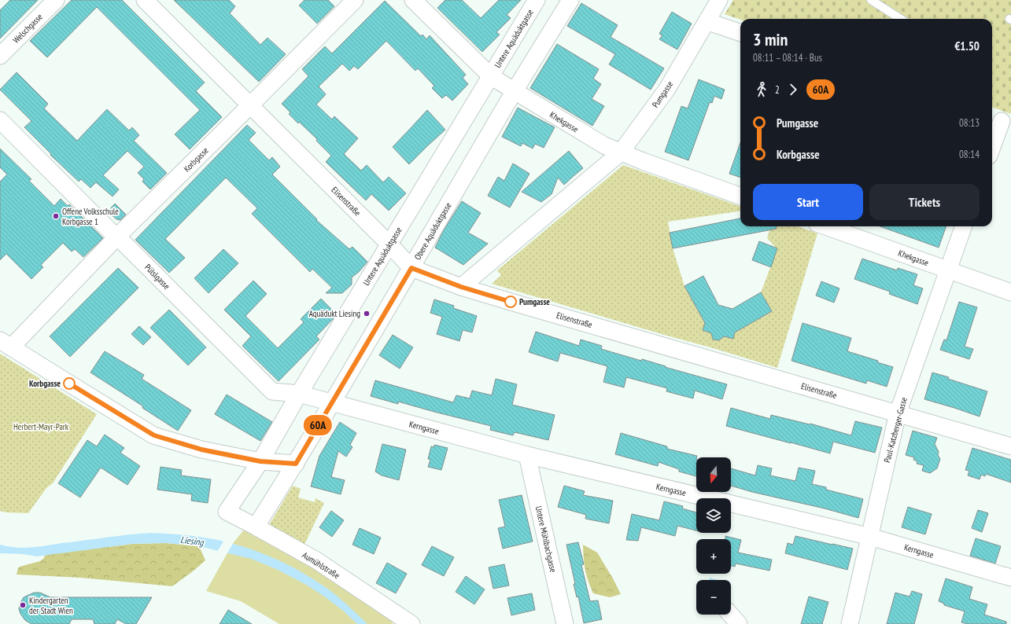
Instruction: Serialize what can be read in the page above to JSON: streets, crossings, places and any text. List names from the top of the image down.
{
  "streets": {
    "street": [
      "Welschgasse",
      "Untere Aquäduktgasse",
      "Pumgasse",
      "Khekgasse",
      "Korbgasse",
      "Elisenstraße",
      "Obere Aquäduktgasse",
      "Pülslgasse",
      "Kerngasse",
      "Paul-Katzberger-Gasse",
      "Untere Mühlbachgasse",
      "Aumühlstraße"
    ]
  },
  "crossings": [
    ["Untere Aquäduktgasse", "Khekgasse"],
    ["Untere Aquäduktgasse", "Elisenstraße"],
    ["Untere Aquäduktgasse", "Pülslgasse"],
    ["Untere Aquäduktgasse", "Aumühlstraße"],
    ["Pumgasse", "Khekgasse"],
    ["Pumgasse", "Elisenstraße"],
    ["Khekgasse", "Obere Aquäduktgasse"],
    ["Khekgasse", "Paul-Katzberger-Gasse"],
    ["Korbgasse", "Elisenstraße"],
    ["Korbgasse", "Pülslgasse"],
    ["Elisenstraße", "Obere Aquäduktgasse"],
    ["Elisenstraße", "Paul-Katzberger-Gasse"],
    ["Obere Aquäduktgasse", "Pülslgasse"],
    ["Obere Aquäduktgasse", "Kerngasse"],
    ["Obere Aquäduktgasse", "Aumühlstraße"],
    ["Pülslgasse", "Kerngasse"],
    ["Kerngasse", "Paul-Katzberger-Gasse"],
    ["Kerngasse", "Untere Mühlbachgasse"]
  ],
  "water": ["Liesing"],
  "parks": ["Herbert-Mayr-Park"],
  "places": [
    "Offene Volksschule Korbgasse 1",
    "Pumgasse",
    "Aquädukt Liesing",
    "Korbgasse",
    "Kindergarten der Stadt Wien"
  ],
  "lines": ["bus line 60A"],
  "north": "bottom",
  "page": {
    "on_map": "60A",
    "heading": ["3 min", "08:11 – 08:14 · Bus", "€1.50"],
    "legs": ["2", "60A"],
    "list": [
      {
        "name": "Pumgasse",
        "value": "08:13"
      },
      {
        "name": "Korbgasse",
        "value": "08:14"
      }
    ],
    "buttons": ["Start", "Tickets"],
    "map_buttons": ["+", "−"]
  }
}
